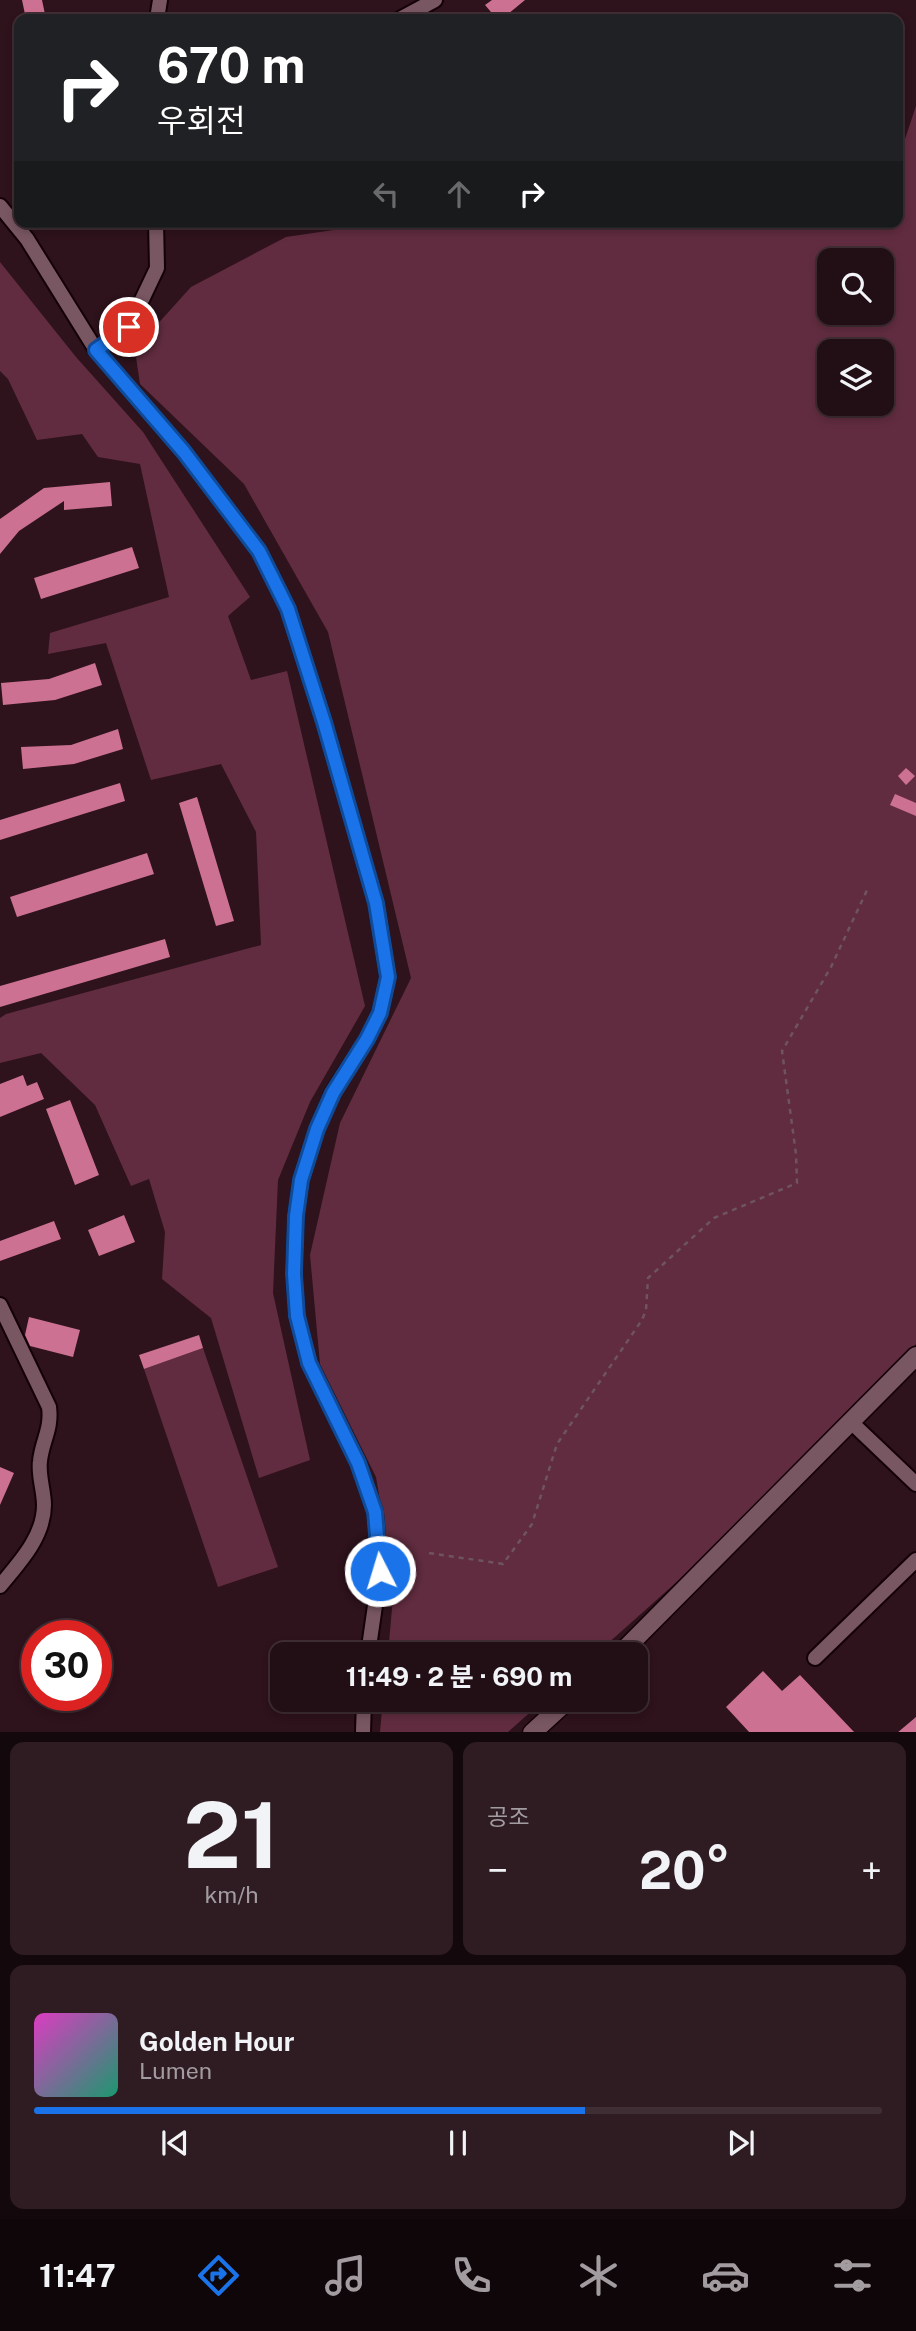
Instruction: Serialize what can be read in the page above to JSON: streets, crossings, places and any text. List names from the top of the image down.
{
  "page": {
    "turn": ["670 m", "우회전"],
    "limit": "30",
    "trip": "11:49 · 2 분 · 690 m",
    "tile": [
      ["21", "km/h"],
      "공조"
    ],
    "heat": ["−", "20°", "+"],
    "song": ["Golden Hour", "Lumen"],
    "tabs": "11:47"
  }
}
